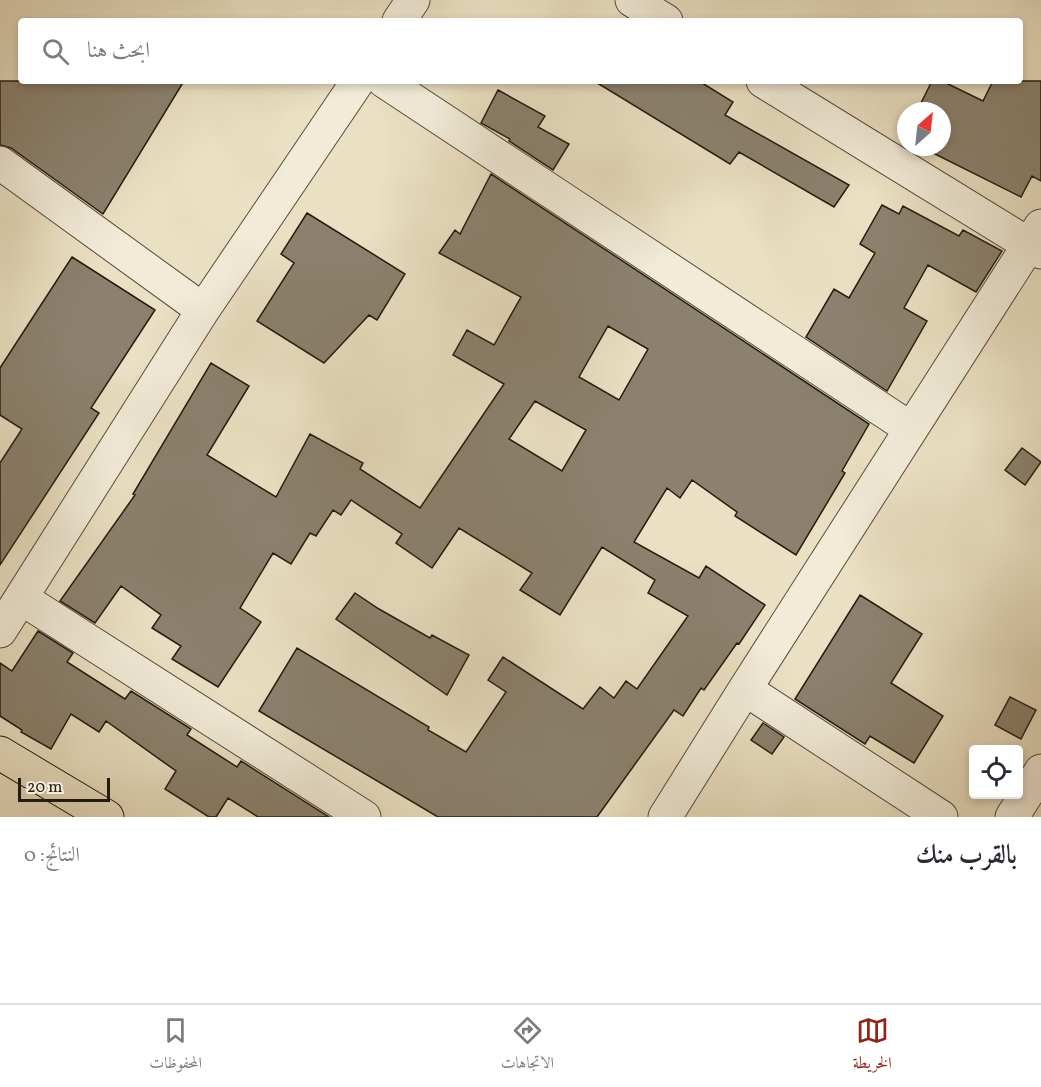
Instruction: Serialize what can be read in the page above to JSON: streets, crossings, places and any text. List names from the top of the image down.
{
  "scale_bar": "20 m",
  "north": "top right",
  "page": {
    "search": "ابحث هنا",
    "scale": "20 m",
    "heading": ["بالقرب منك", "النتائج: 0"],
    "nav": ["الخريطة", "الاتجاهات", "المحفوظات"]
  }
}
